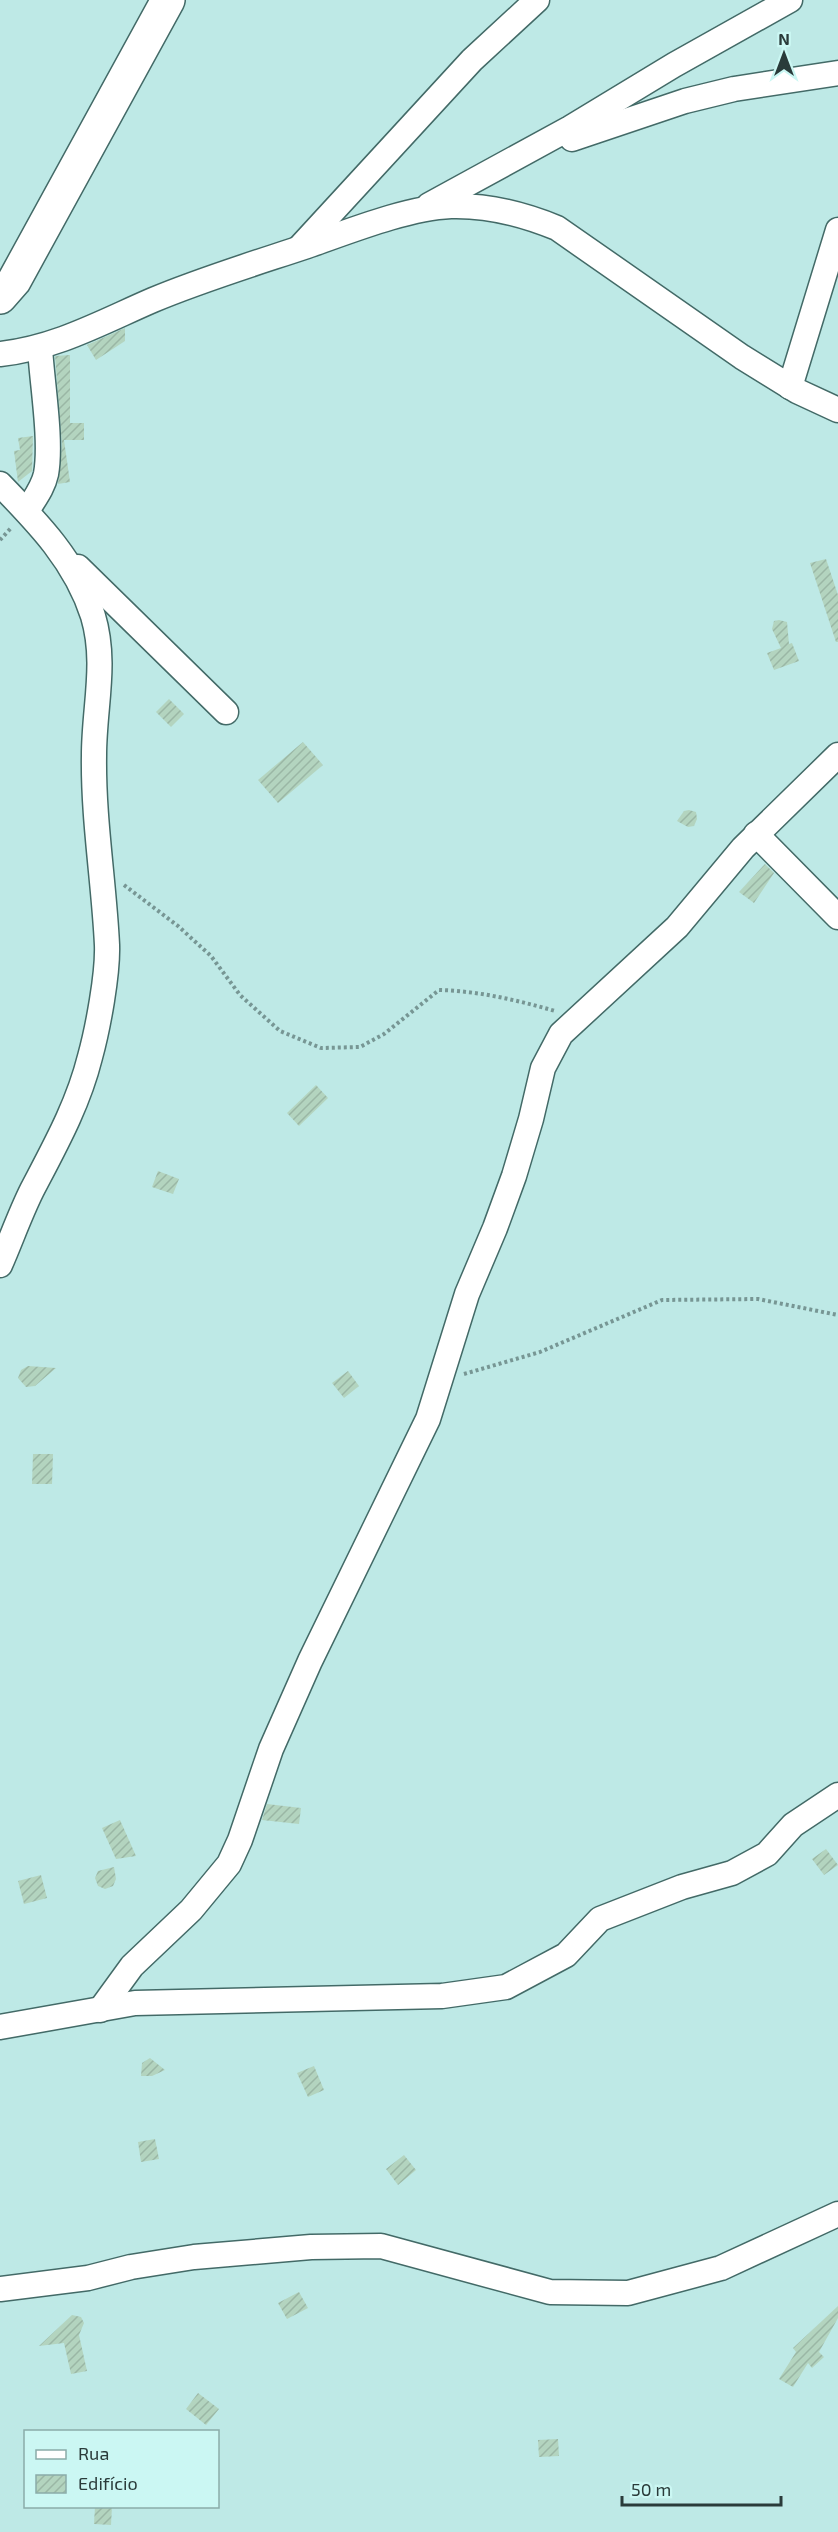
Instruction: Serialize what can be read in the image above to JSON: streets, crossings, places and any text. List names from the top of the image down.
{
  "legend": ["Rua", "Edifício"],
  "scale_bar": "50 m",
  "north": "top"
}
